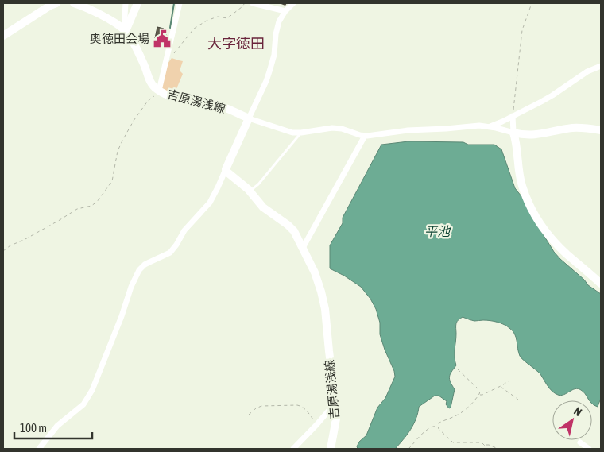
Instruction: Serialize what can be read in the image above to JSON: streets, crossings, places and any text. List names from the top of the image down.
{
  "streets": {
    "main road": ["吉原湯浅線"]
  },
  "districts": ["大字徳田"],
  "water": ["平池"],
  "places": {
    "public building": ["奥徳田会場"]
  },
  "scale_bar": "100 m",
  "north": "top right"
}
